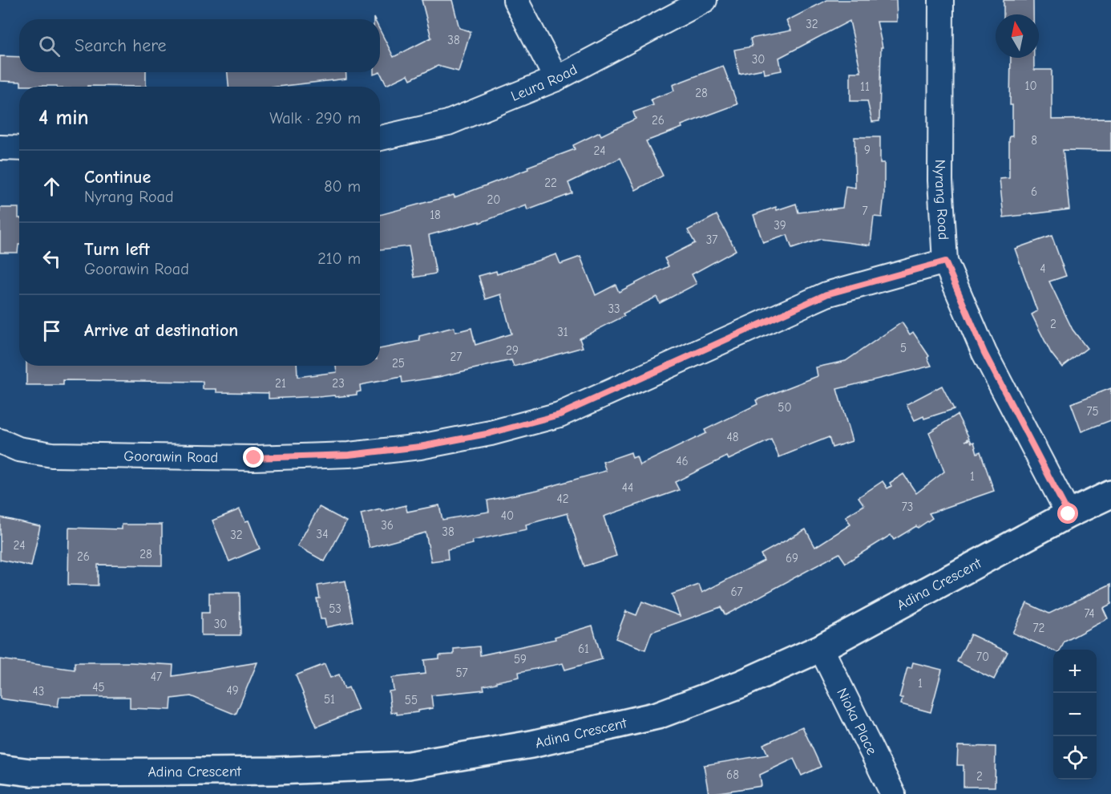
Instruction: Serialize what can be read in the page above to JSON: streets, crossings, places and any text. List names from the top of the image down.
{
  "streets": {
    "street": [
      "Leura Road",
      "Nyrang Road",
      "Goorawin Road",
      "Adina Crescent",
      "Nioka Place"
    ]
  },
  "crossings": [
    ["Nyrang Road", "Goorawin Road"],
    ["Nyrang Road", "Adina Crescent"],
    ["Adina Crescent", "Nioka Place"]
  ],
  "house_numbers": [
    "32",
    "38",
    "30",
    "10",
    "11",
    "28",
    "26",
    "8",
    "9",
    "24",
    "22",
    "6",
    "20",
    "7",
    "18",
    "39",
    "37",
    "4",
    "33",
    "2",
    "31",
    "5",
    "29",
    "27",
    "25",
    "21",
    "23",
    "50",
    "75",
    "48",
    "46",
    "1",
    "44",
    "42",
    "73",
    "40",
    "36",
    "38",
    "34",
    "32",
    "24",
    "28",
    "26",
    "69",
    "67",
    "53",
    "74",
    "30",
    "72",
    "61",
    "70",
    "59",
    "57",
    "47",
    "1",
    "45",
    "49",
    "43",
    "51",
    "55",
    "68",
    "2"
  ],
  "north": "top",
  "page": {
    "search": "Search here",
    "heading": ["4 min", "Walk · 290 m"],
    "list": [
      ["Continue", "Nyrang Road", "80 m"],
      ["Turn left", "Goorawin Road", "210 m"],
      "Arrive at destination"
    ],
    "map_buttons": ["+", "−"]
  }
}
